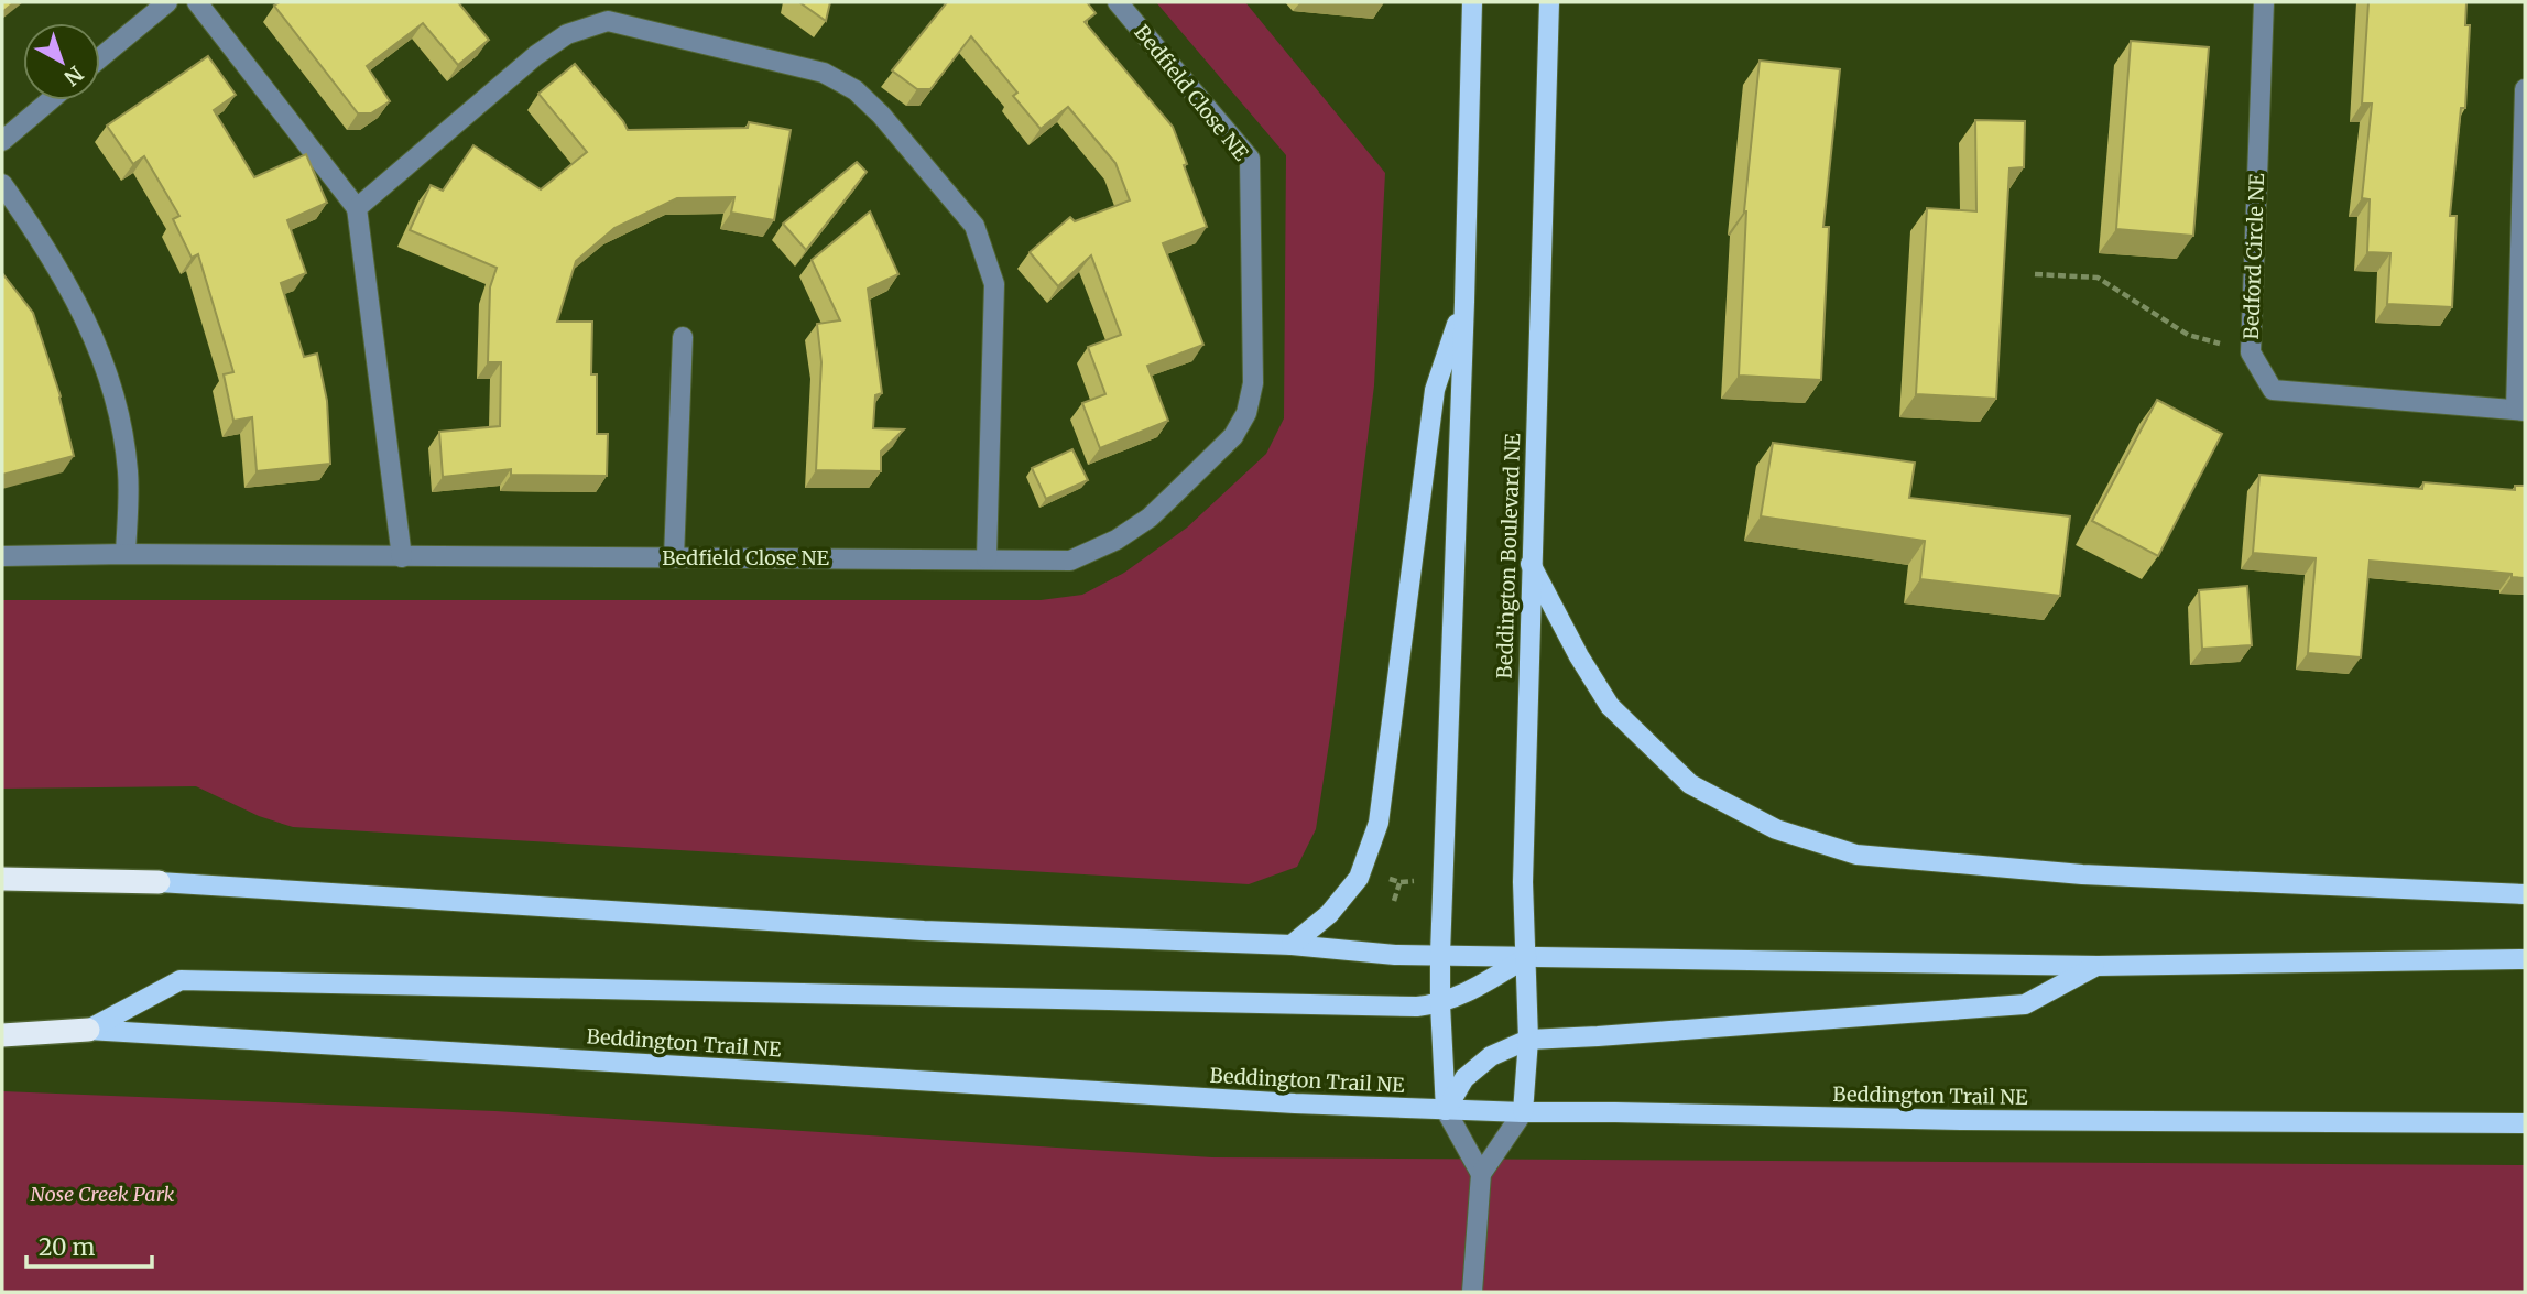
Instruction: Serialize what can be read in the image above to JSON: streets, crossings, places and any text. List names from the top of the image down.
{
  "streets": {
    "main road": ["Beddington Boulevard NE", "Beddington Trail NE"],
    "street": ["Bedfield Close NE", "Bedford Circle NE"]
  },
  "crossings": [
    ["Beddington Boulevard NE", "Beddington Trail NE"]
  ],
  "parks": ["Nose Creek Park"],
  "scale_bar": "20 m",
  "north": "bottom right"
}
